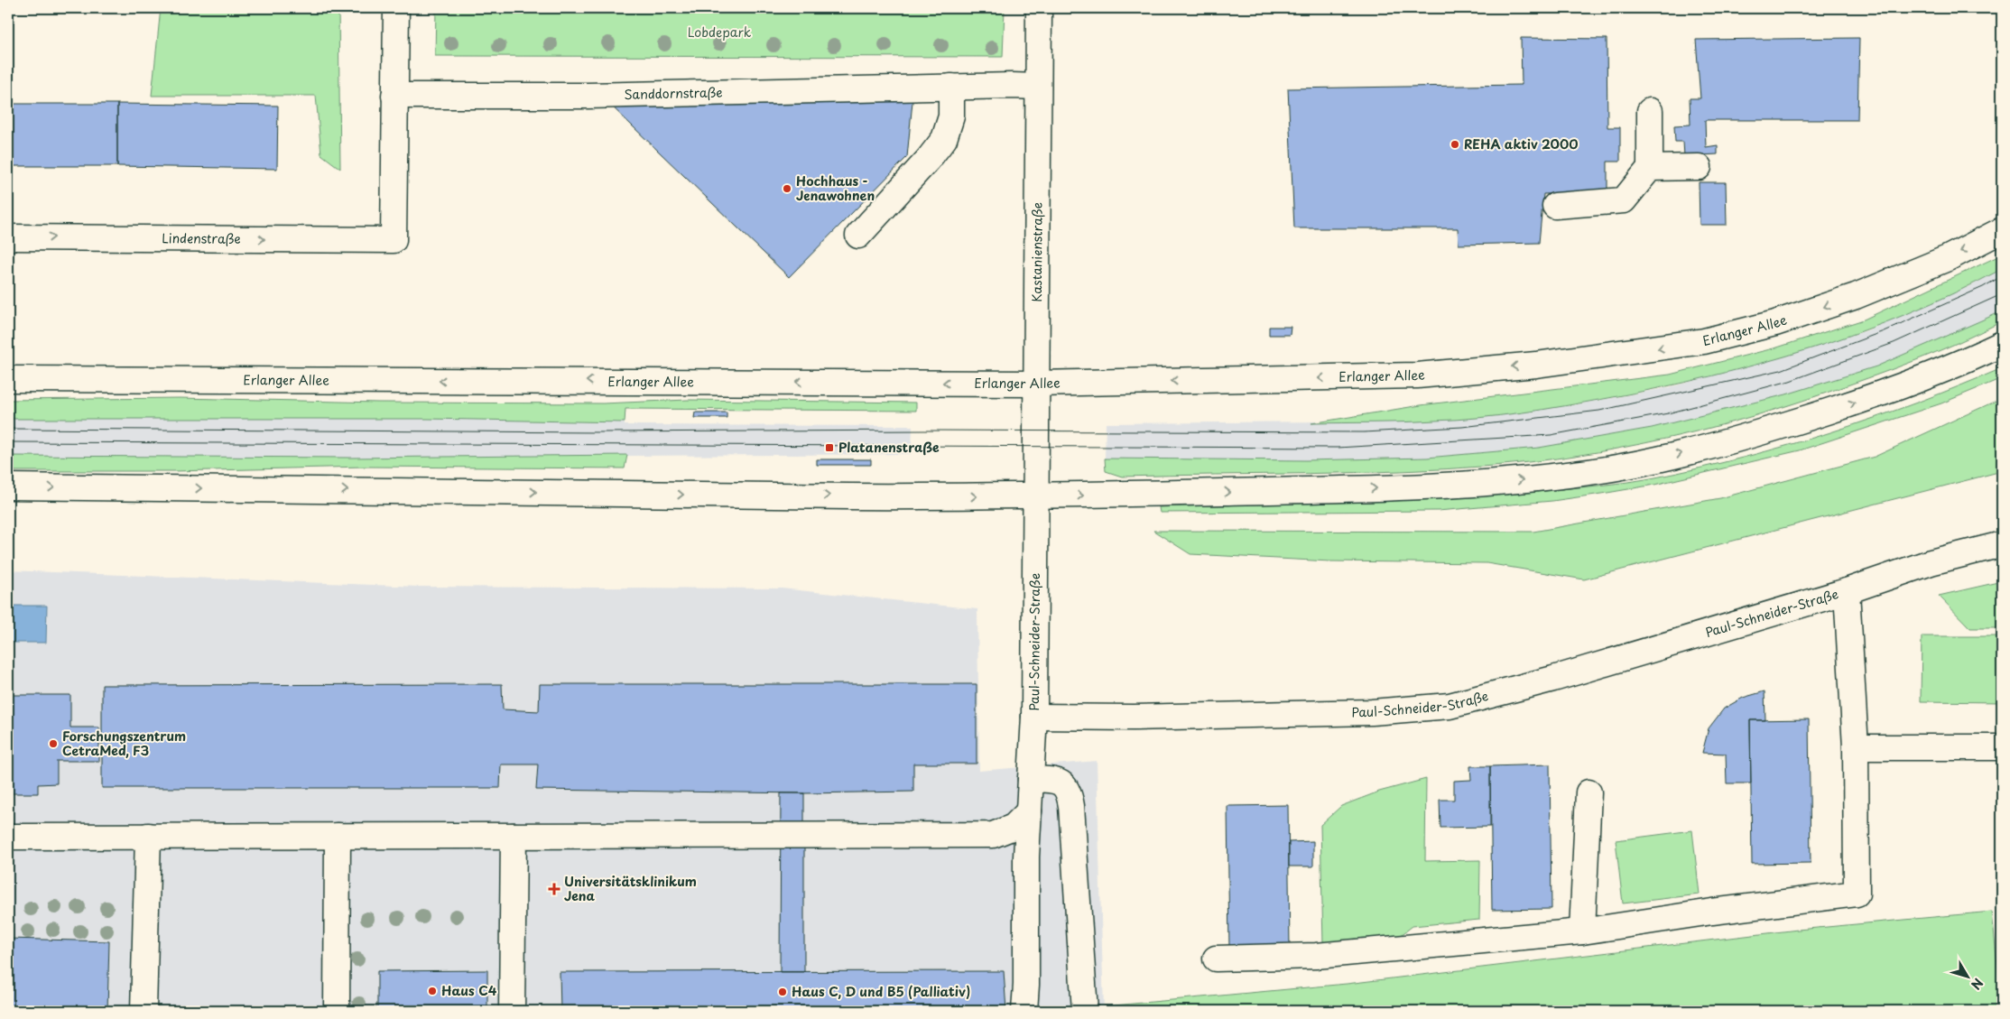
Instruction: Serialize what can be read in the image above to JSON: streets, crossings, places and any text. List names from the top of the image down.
{
  "streets": {
    "main road": [
      "Sanddornstraße",
      "Lindenstraße",
      "Kastanienstraße",
      "Erlanger Allee",
      "Paul-Schneider-Straße"
    ]
  },
  "crossings": [
    ["Sanddornstraße", "Lindenstraße"],
    ["Sanddornstraße", "Kastanienstraße"],
    ["Kastanienstraße", "Erlanger Allee"],
    ["Kastanienstraße", "Paul-Schneider-Straße"]
  ],
  "parks": ["Lobdepark"],
  "places": {
    "other": [
      "REHA aktiv 2000",
      "Hochhaus - Jenawohnen",
      "Forschungszentrum CetraMed, F3",
      "Haus C4",
      "Haus C, D und B5 (Palliativ)"
    ],
    "transit": ["Platanenstraße"],
    "health": ["Universitätsklinikum Jena"]
  },
  "north": "bottom right"
}
